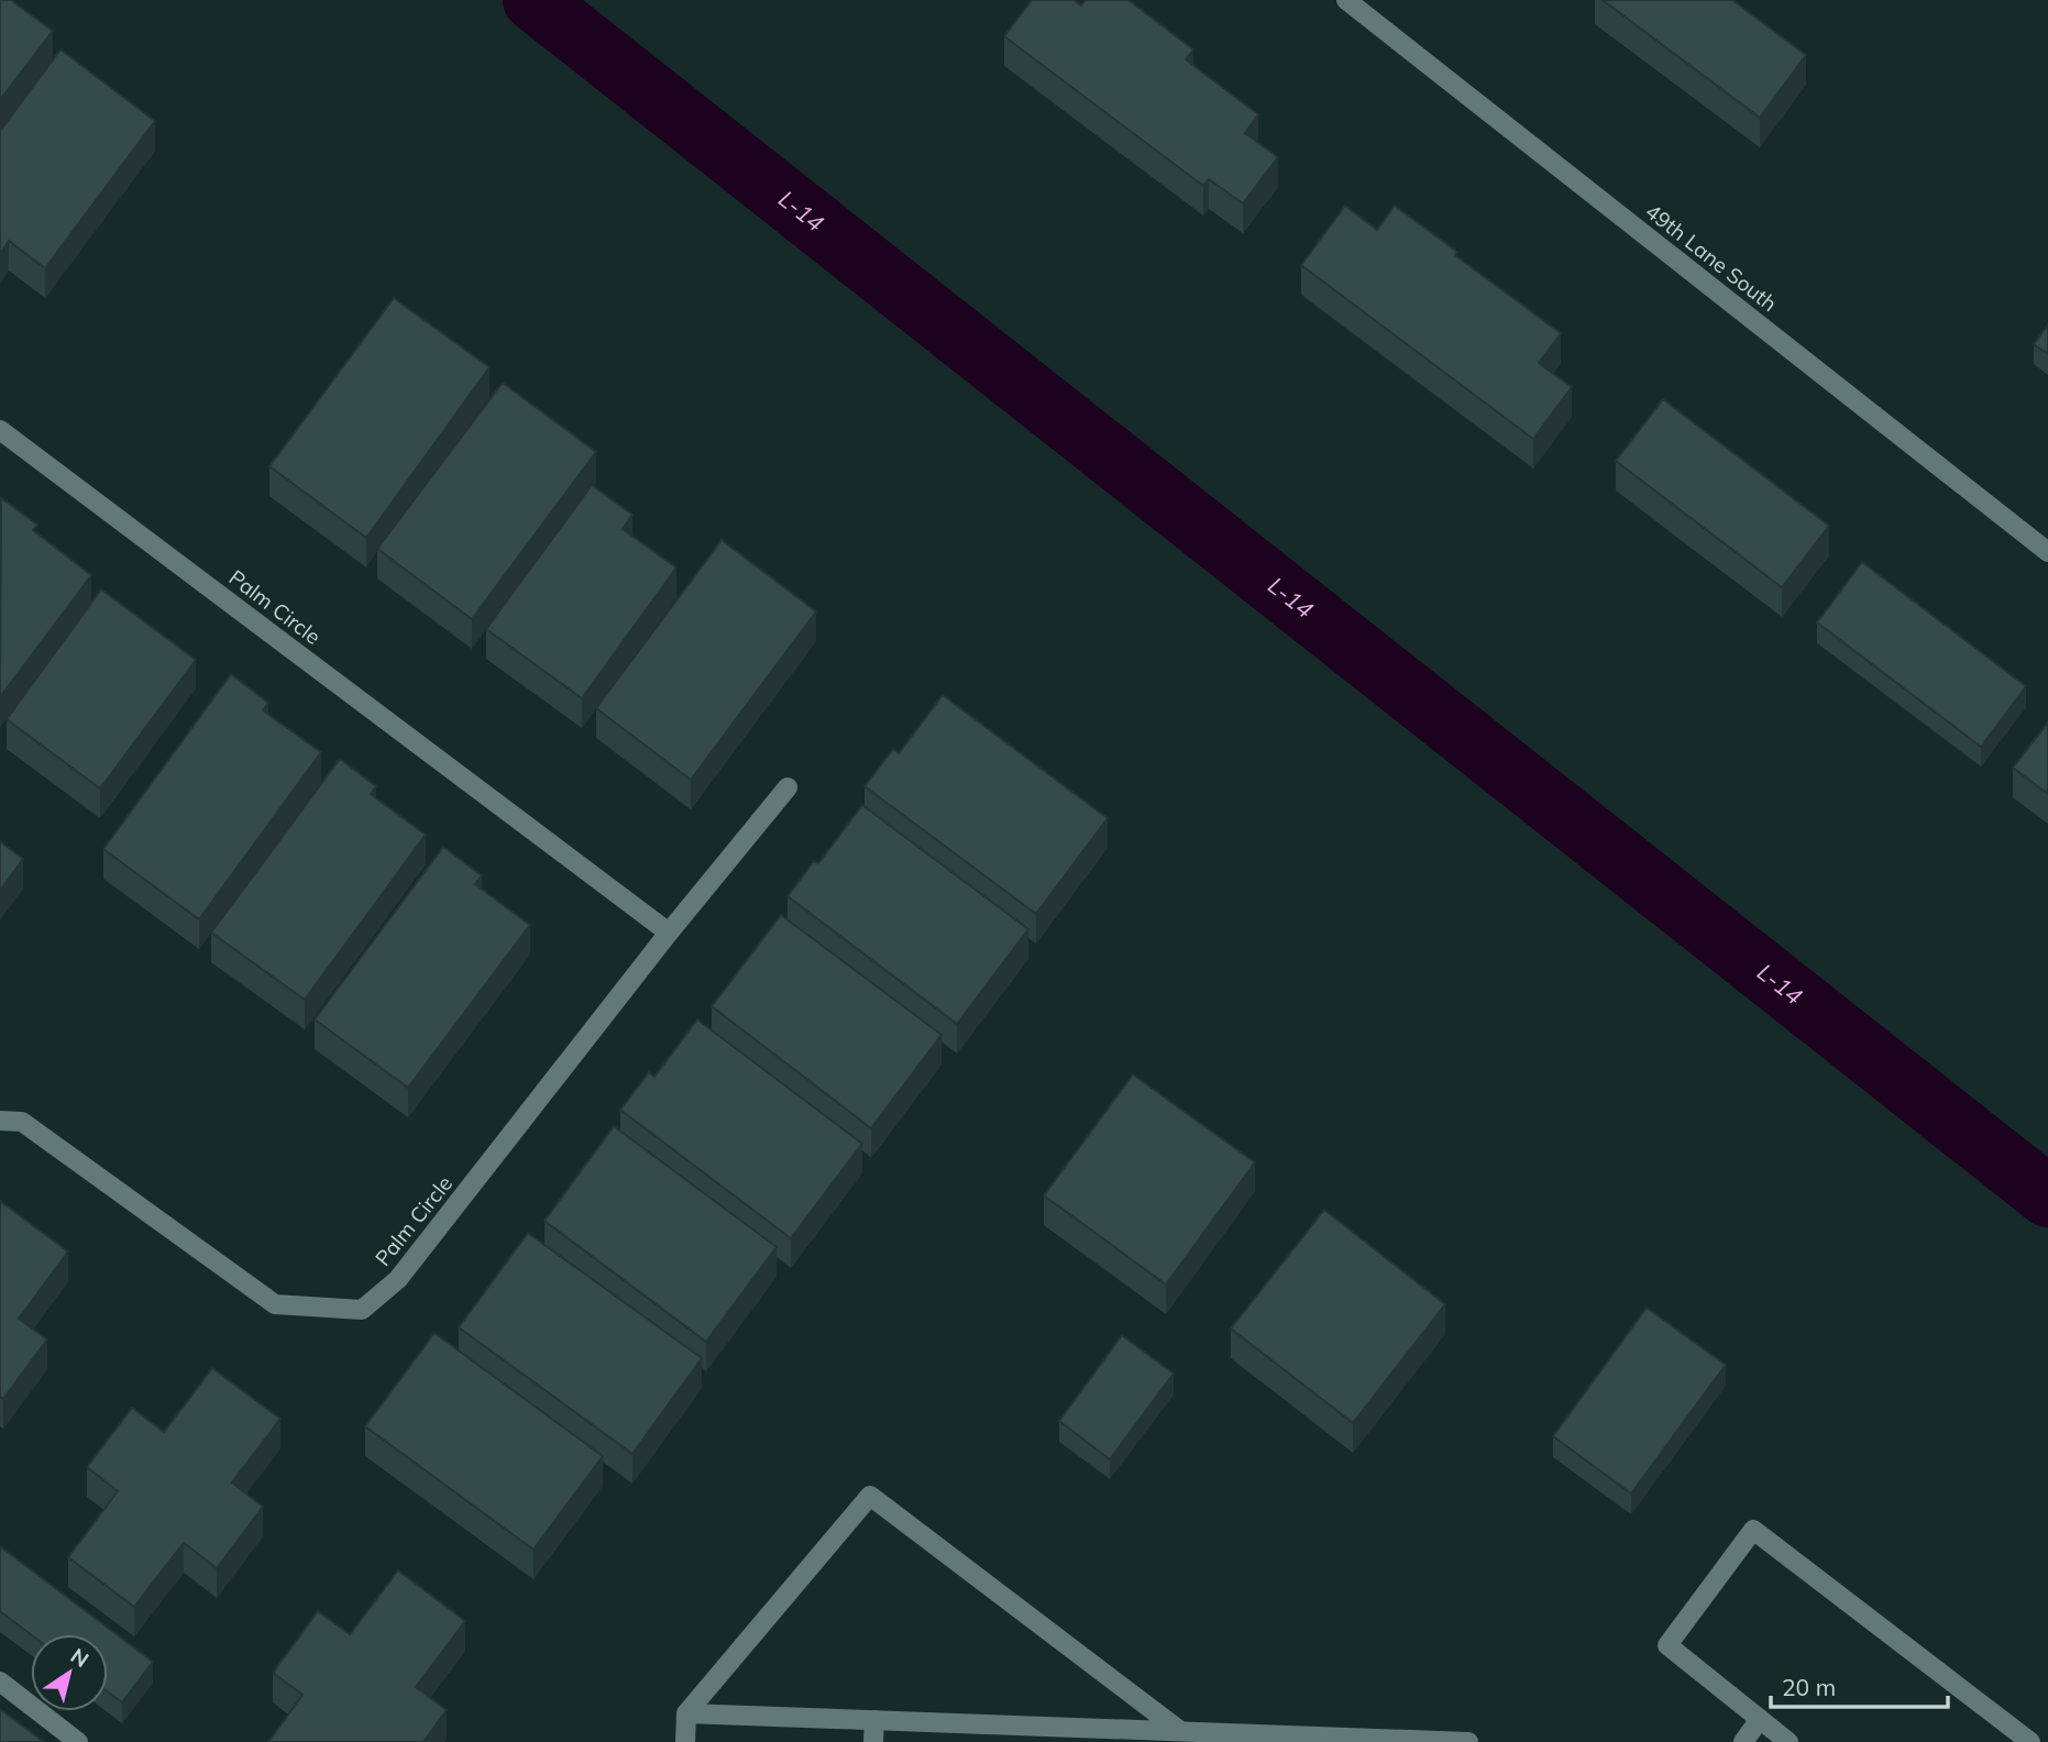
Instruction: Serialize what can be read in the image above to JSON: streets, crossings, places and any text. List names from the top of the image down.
{
  "streets": {
    "street": ["49th Lane South", "Palm Circle"]
  },
  "water": ["L-14"],
  "scale_bar": "20 m",
  "north": "top right"
}
